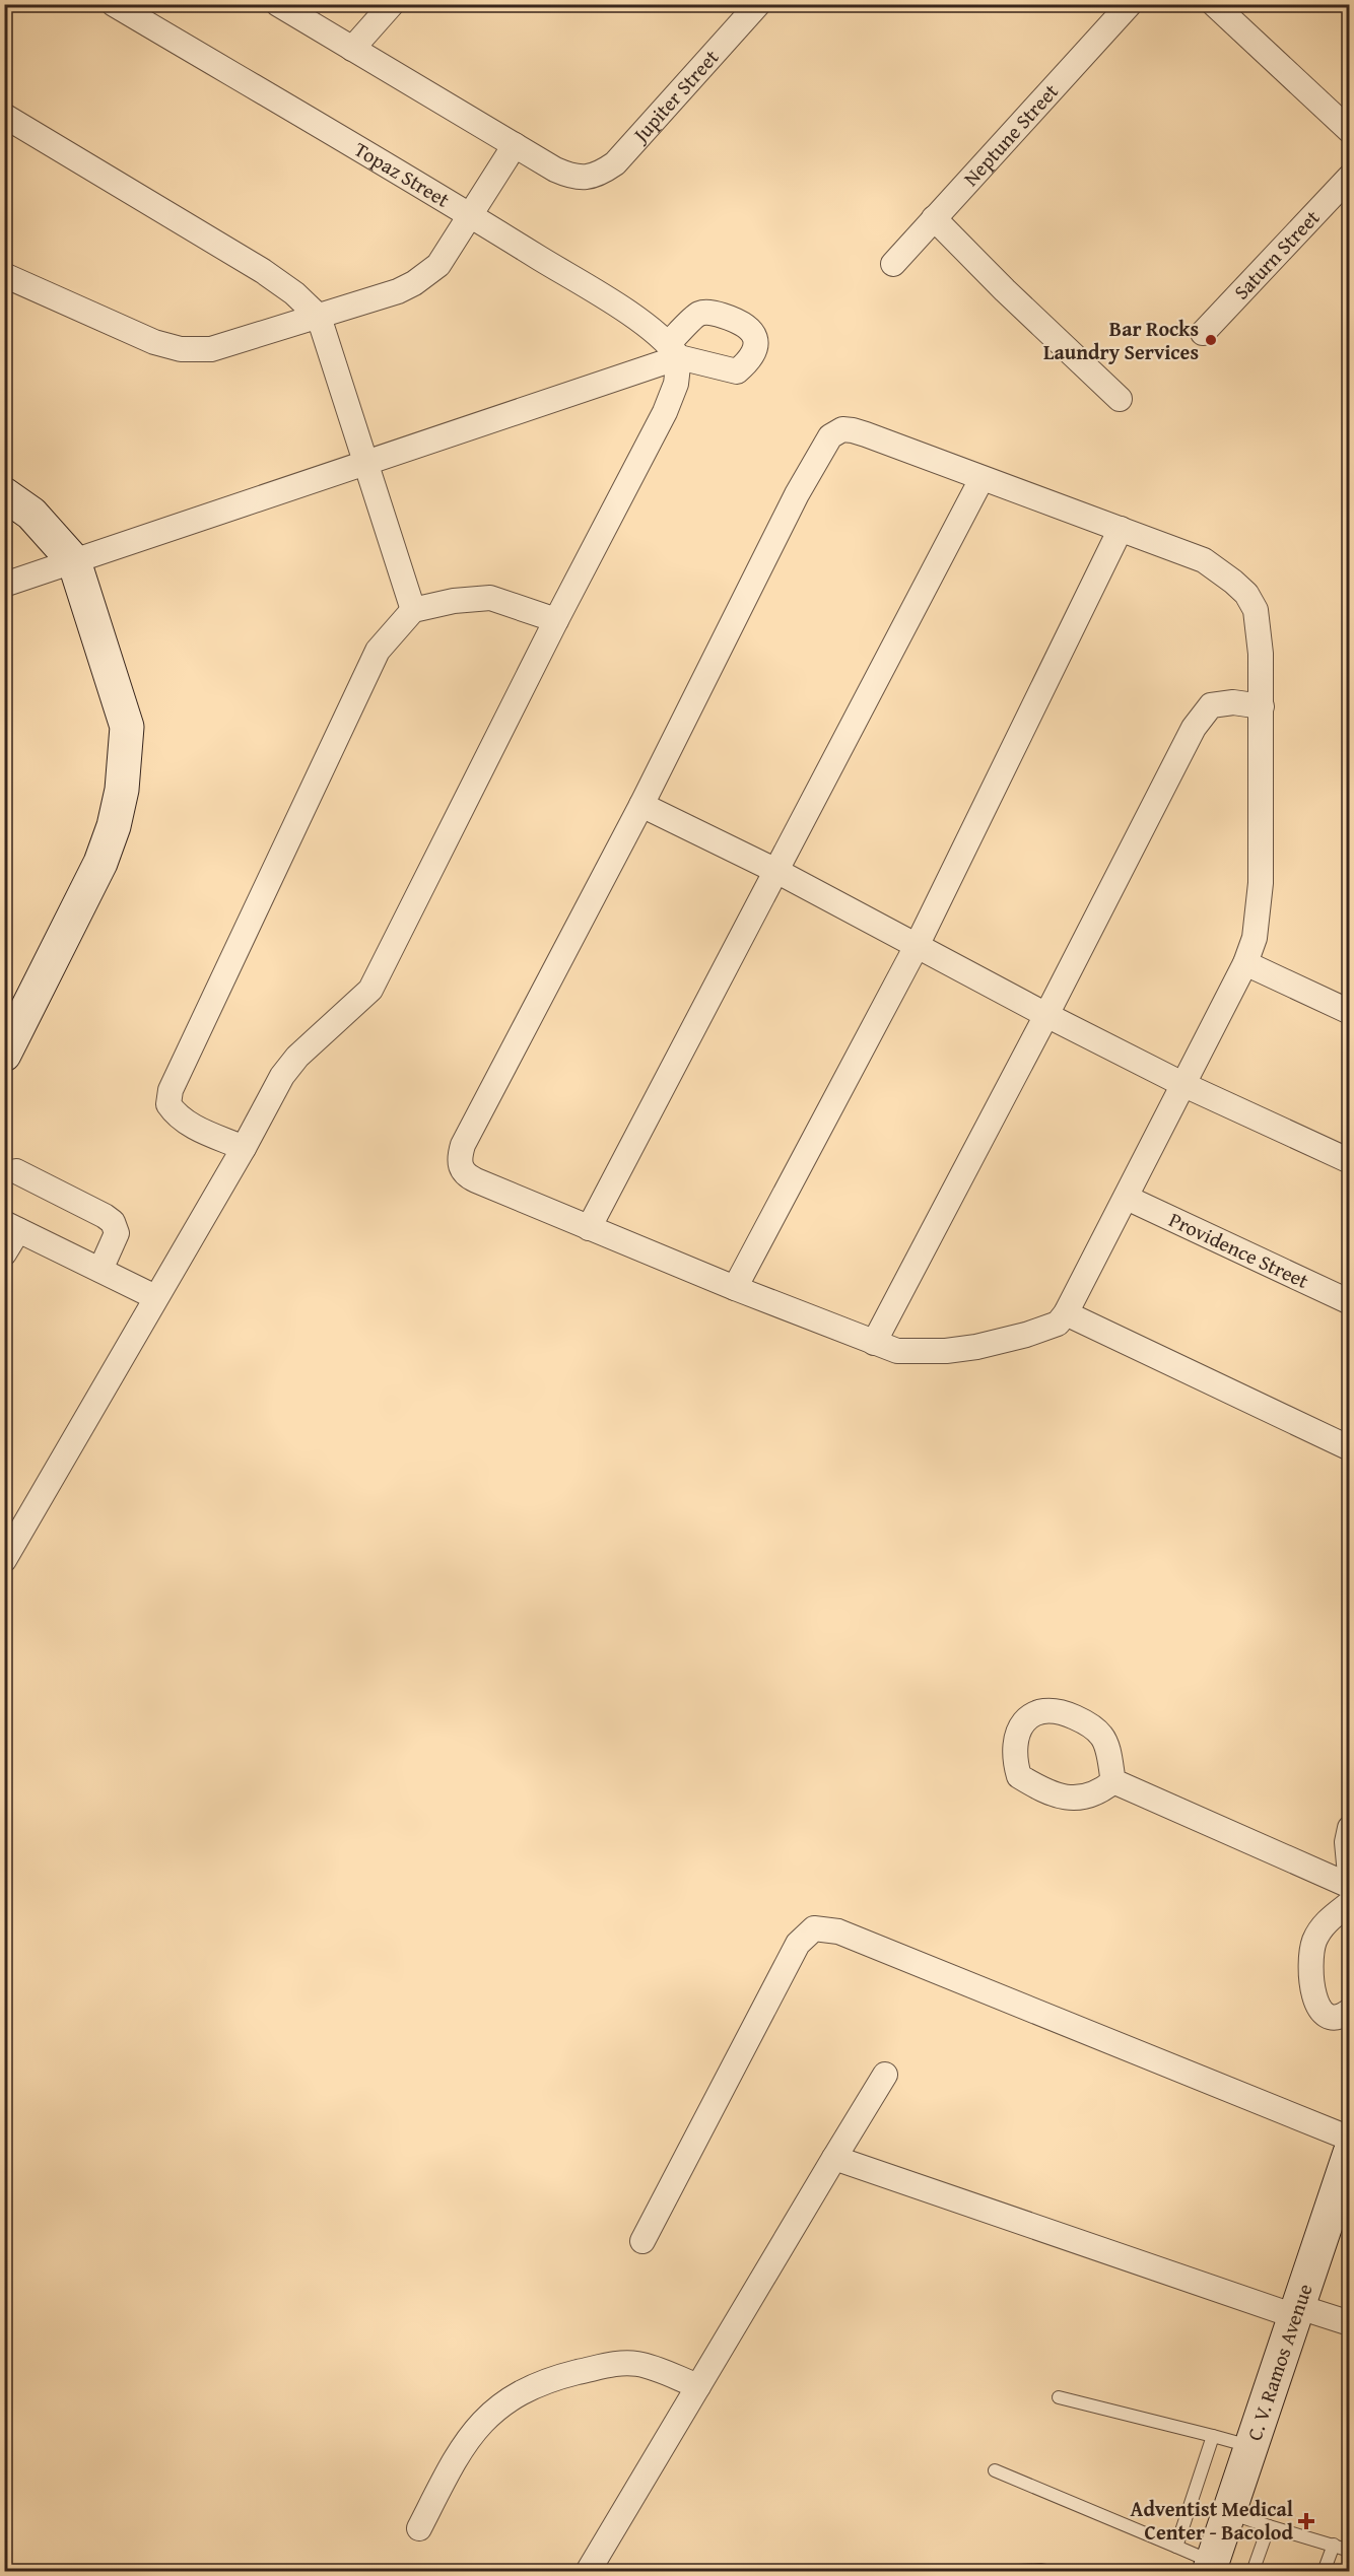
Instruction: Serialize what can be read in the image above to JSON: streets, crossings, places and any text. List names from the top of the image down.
{
  "streets": {
    "street": [
      "Jupiter Street",
      "Neptune Street",
      "Topaz Street",
      "Saturn Street",
      "Providence Street",
      "C. V. Ramos Avenue"
    ]
  },
  "places": {
    "other": ["Bar Rocks Laundry Services"],
    "health": ["Adventist Medical Center - Bacolod"]
  }
}
